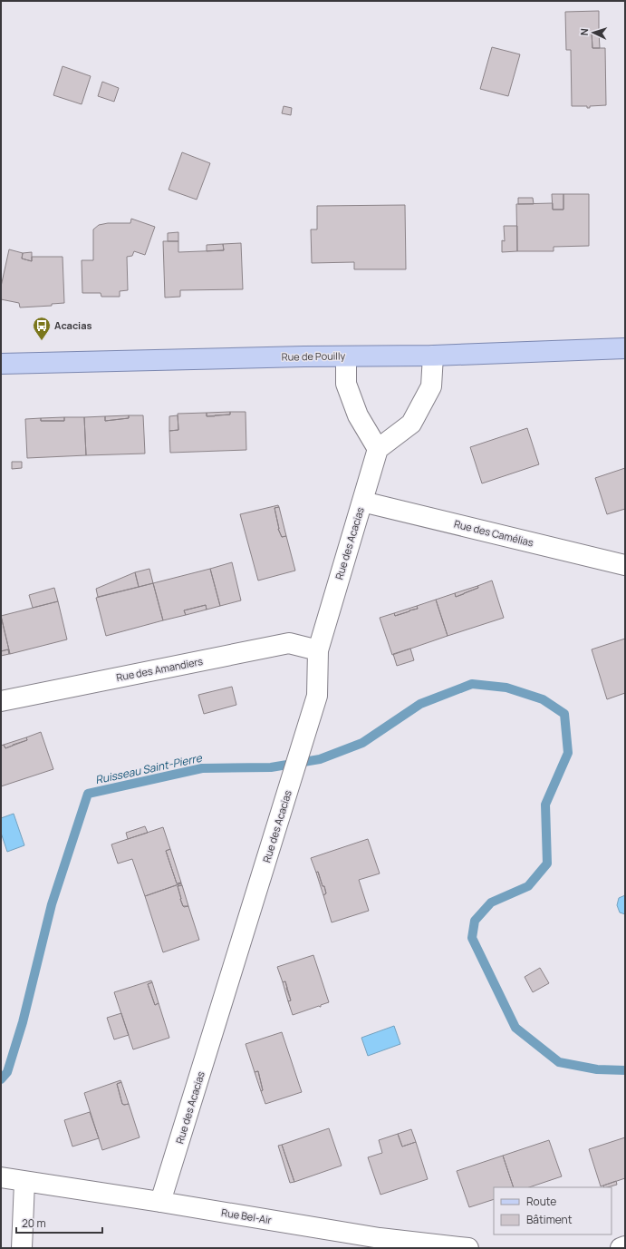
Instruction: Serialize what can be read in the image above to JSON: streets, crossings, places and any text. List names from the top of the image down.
{
  "streets": {
    "main road": ["Rue de Pouilly"],
    "street": [
      "Rue des Camélias",
      "Rue des Acacias",
      "Rue des Amandiers",
      "Rue Bel-Air"
    ]
  },
  "crossings": [
    ["Rue des Camélias", "Rue des Acacias"],
    ["Rue des Acacias", "Rue des Amandiers"],
    ["Rue des Acacias", "Rue Bel-Air"]
  ],
  "water": ["Ruisseau Saint-Pierre"],
  "places": {
    "bus stop": ["Acacias"]
  },
  "legend": ["Route", "Bâtiment"],
  "scale_bar": "20 m",
  "north": "left"
}
